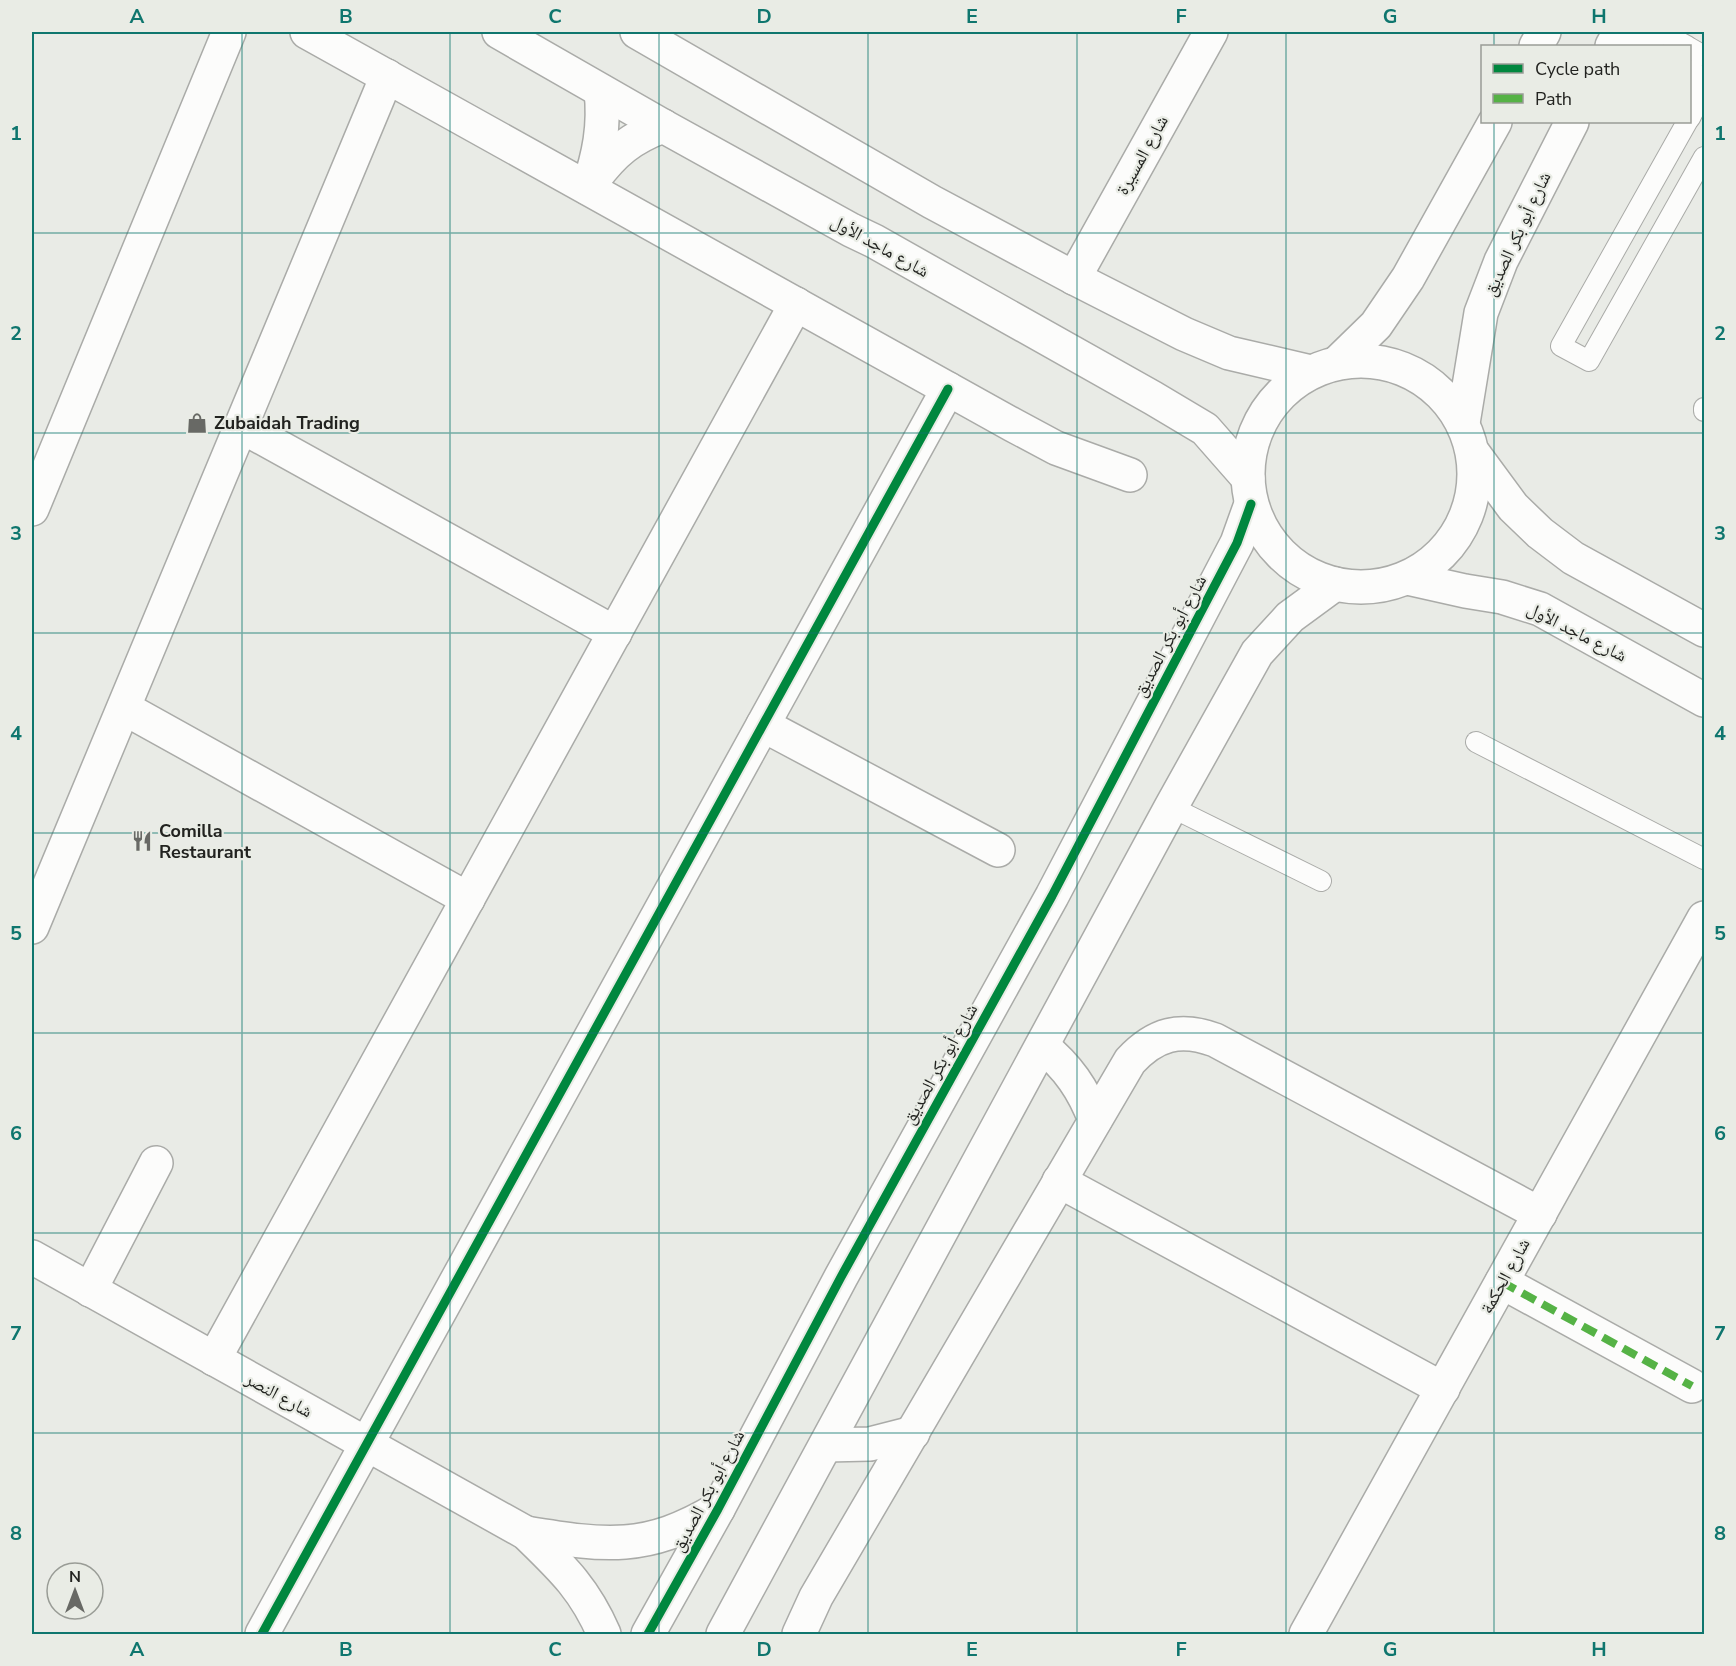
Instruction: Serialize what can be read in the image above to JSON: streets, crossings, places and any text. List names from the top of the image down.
{
  "streets": {
    "street": [
      "شارع المسيرة",
      "شارع أبو بكر الصديق",
      "شارع ماجد الأول",
      "شارع الحكمة",
      "شارع النصر"
    ]
  },
  "crossings": [
    ["شارع أبو بكر الصديق", "شارع ماجد الأول"],
    ["شارع أبو بكر الصديق", "شارع النصر"]
  ],
  "places": {
    "shop": ["Zubaidah Trading"],
    "restaurant": ["Comilla Restaurant"]
  },
  "legend": ["Cycle path", "Path"],
  "north": "top",
  "grid": {
    "columns": [
      "A",
      "B",
      "C",
      "D",
      "E",
      "F",
      "G",
      "H"
    ],
    "rows": [
      "1",
      "2",
      "3",
      "4",
      "5",
      "6",
      "7",
      "8"
    ]
  }
}
